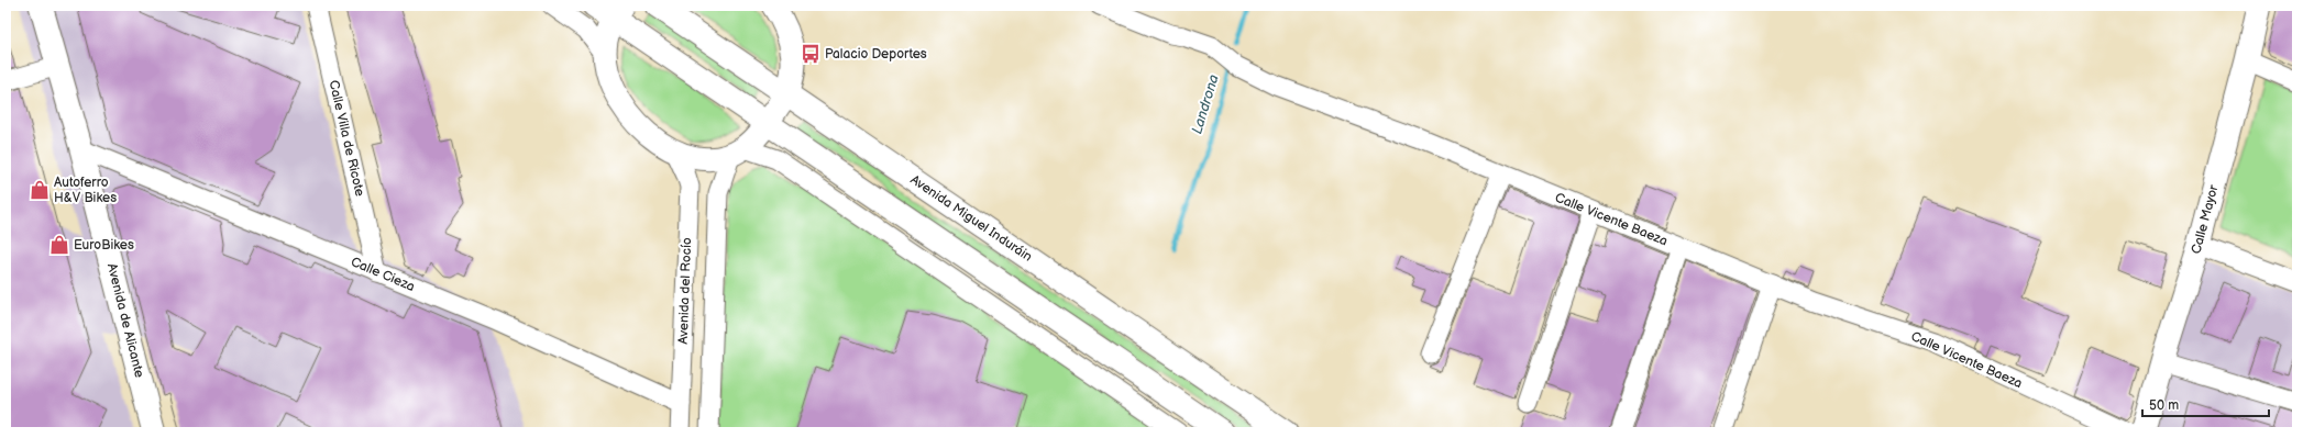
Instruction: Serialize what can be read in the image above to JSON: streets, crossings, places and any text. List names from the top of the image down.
{
  "streets": {
    "main road": ["Avenida Miguel Induráin", "Calle Mayor", "Avenida de Alicante"],
    "street": [
      "Calle Villa de Ricote",
      "Calle Vicente Baeza",
      "Calle Cieza",
      "Avenida del Rocío"
    ]
  },
  "crossings": [
    ["Calle Villa de Ricote", "Calle Cieza"],
    ["Calle Cieza", "Avenida del Rocío"],
    ["Calle Cieza", "Avenida de Alicante"]
  ],
  "water": ["Landrona"],
  "places": {
    "bus stop": ["Palacio Deportes"],
    "shop": ["Autoferro H&V Bikes", "EuroBikes"]
  },
  "scale_bar": "50 m"
}
